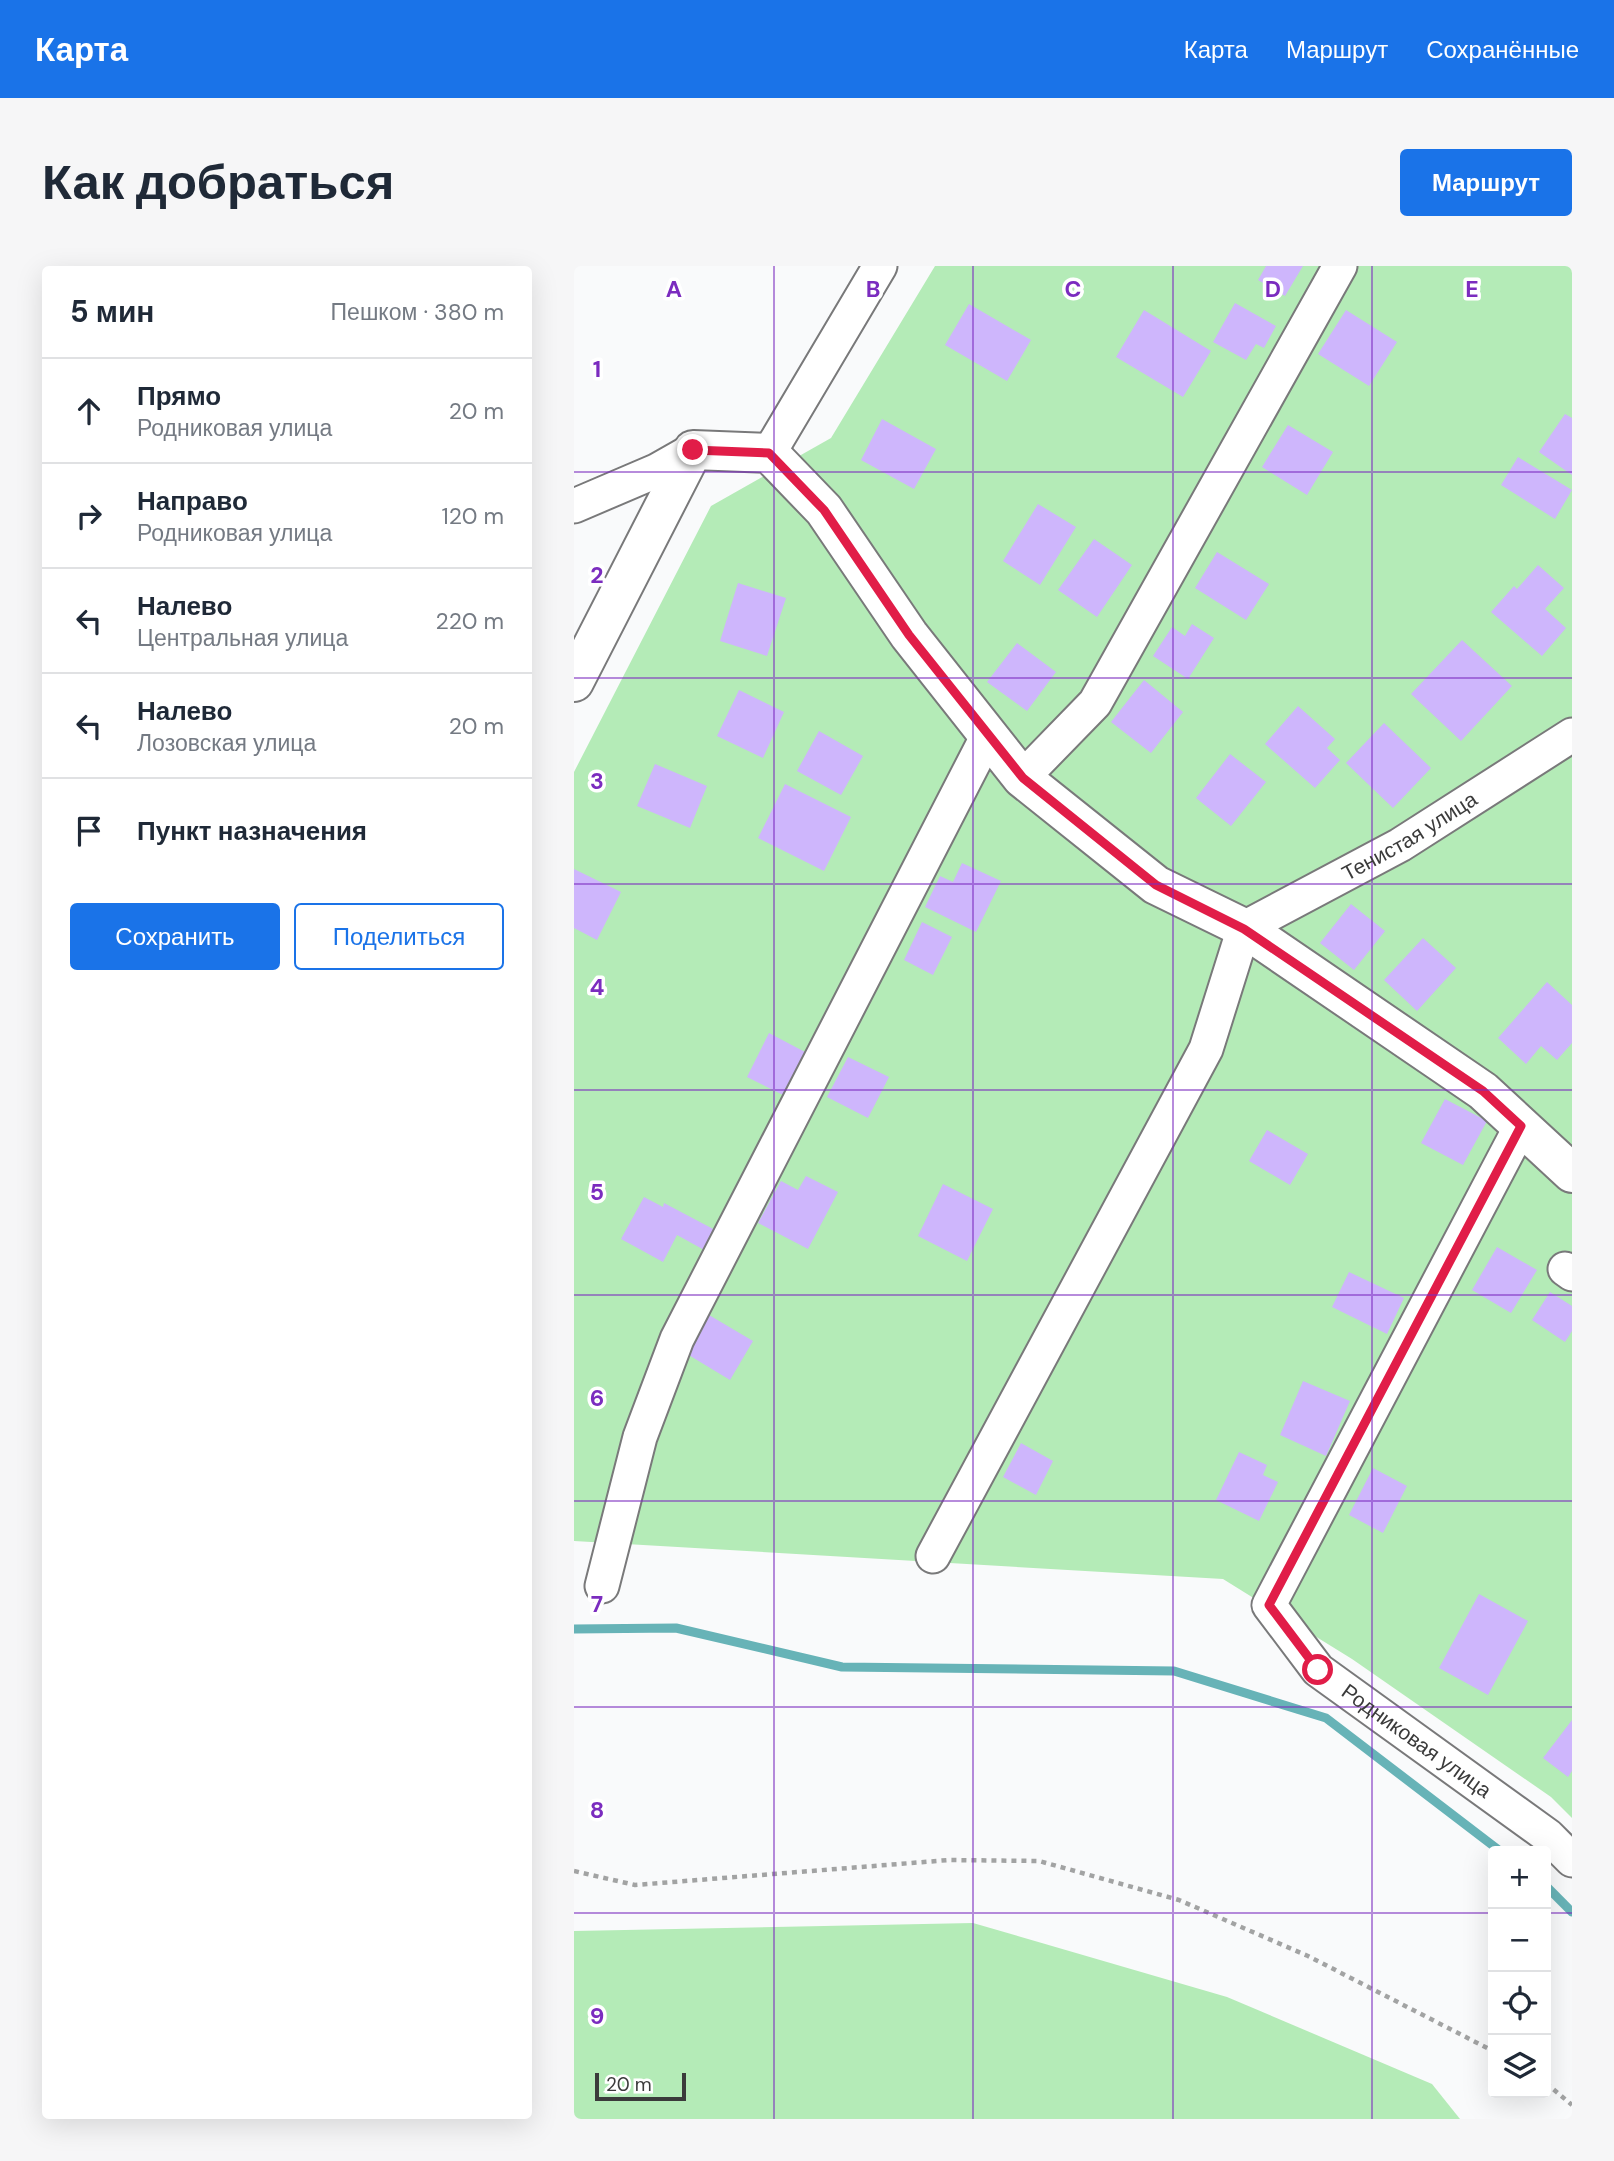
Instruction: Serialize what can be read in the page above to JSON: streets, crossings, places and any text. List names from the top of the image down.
{
  "streets": {
    "street": ["Тенистая улица", "Родниковая улица"]
  },
  "scale_bar": "20 m",
  "page": {
    "header": "Карта",
    "nav": ["Карта", "Маршрут", "Сохранённые"],
    "buttons": [
      "Маршрут",
      ["Сохранить", "Поделиться"]
    ],
    "title": "Как добраться",
    "heading": ["5 мин", "Пешком · 380 m"],
    "list": [
      ["Прямо", "Родниковая улица", "20 m"],
      ["Направо", "Родниковая улица", "120 m"],
      ["Налево", "Центральная улица", "220 m"],
      ["Налево", "Лозовская улица", "20 m"],
      "Пункт назначения"
    ],
    "map_buttons": ["+", "−"],
    "scale": "20 m"
  },
  "grid": {
    "columns": [
      "A",
      "B",
      "C",
      "D",
      "E"
    ],
    "rows": [
      "1",
      "2",
      "3",
      "4",
      "5",
      "6",
      "7",
      "8",
      "9"
    ]
  }
}
